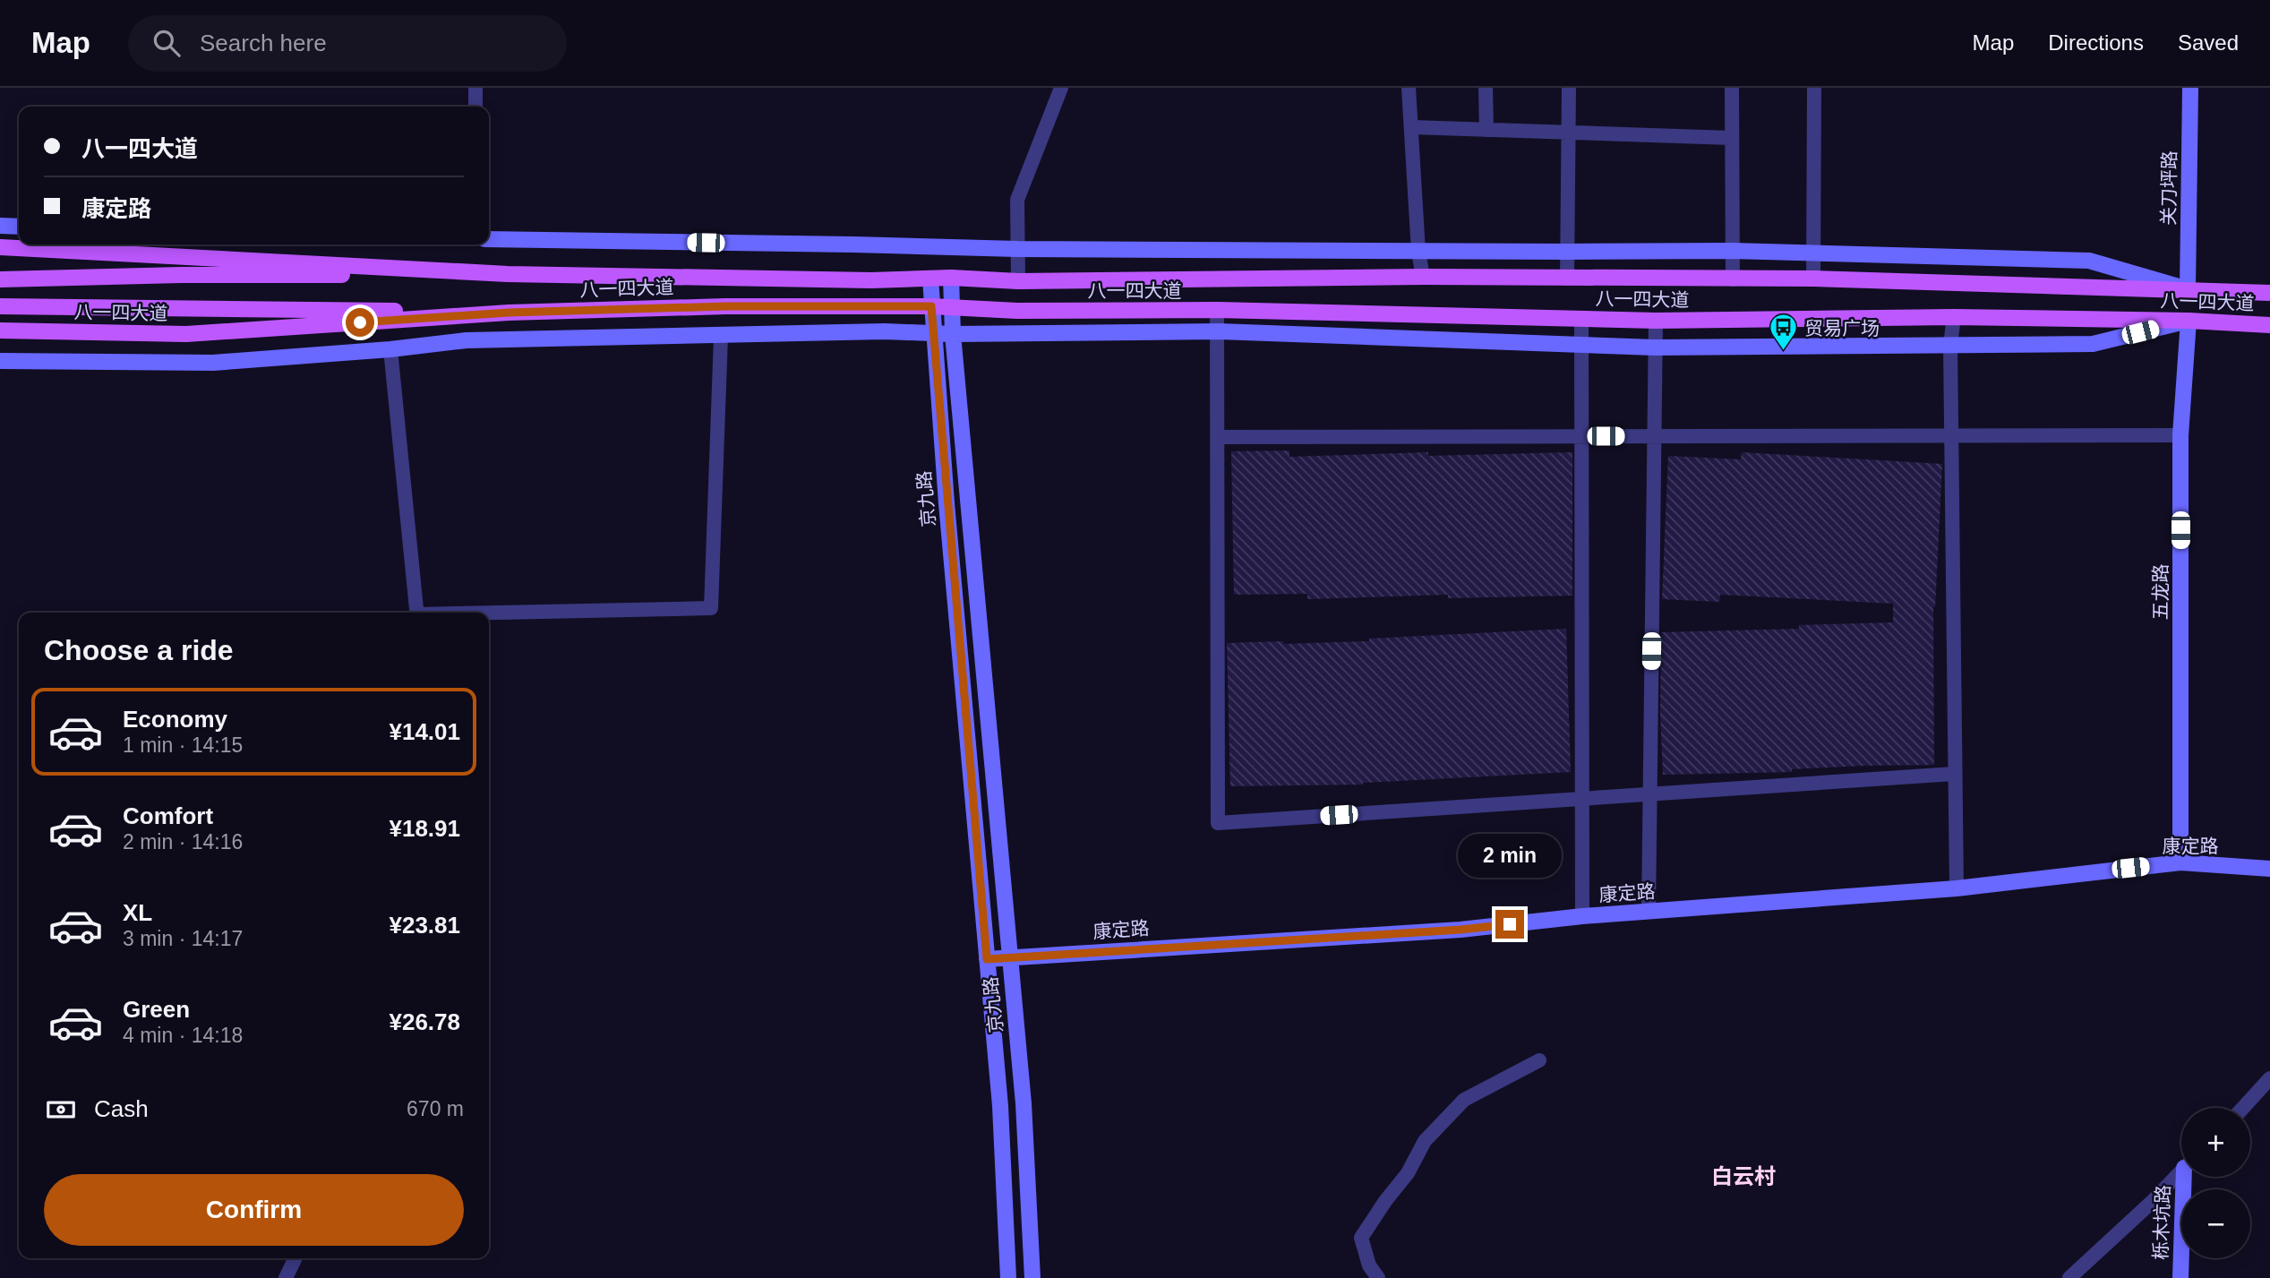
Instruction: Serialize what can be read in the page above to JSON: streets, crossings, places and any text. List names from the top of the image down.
{
  "streets": {
    "main road": ["八一四大道"],
    "street": [
      "关刀坪路",
      "京九路",
      "五龙路",
      "康定路",
      "栎木坑路"
    ]
  },
  "crossings": [
    ["关刀坪路", "八一四大道"],
    ["八一四大道", "京九路"],
    ["八一四大道", "五龙路"],
    ["京九路", "康定路"],
    ["五龙路", "康定路"]
  ],
  "districts": ["白云村"],
  "places": {
    "bus stop": ["贸易广场"]
  },
  "page": {
    "header": "Map",
    "search": "Search here",
    "nav": ["Map", "Directions", "Saved"],
    "banner": ["八一四大道", "康定路"],
    "heading": "Choose a ride",
    "list": [
      {
        "name": "Economy",
        "note": "1 min · 14:15",
        "value": "¥14.01"
      },
      {
        "name": "Comfort",
        "note": "2 min · 14:16",
        "value": "¥18.91"
      },
      {
        "name": "XL",
        "note": "3 min · 14:17",
        "value": "¥23.81"
      },
      {
        "name": "Green",
        "note": "4 min · 14:18",
        "value": "¥26.78"
      }
    ],
    "bubble": "2 min",
    "pay": ["Cash", "670 m"],
    "map_buttons": ["+", "−"],
    "buttons": "Confirm"
  }
}
